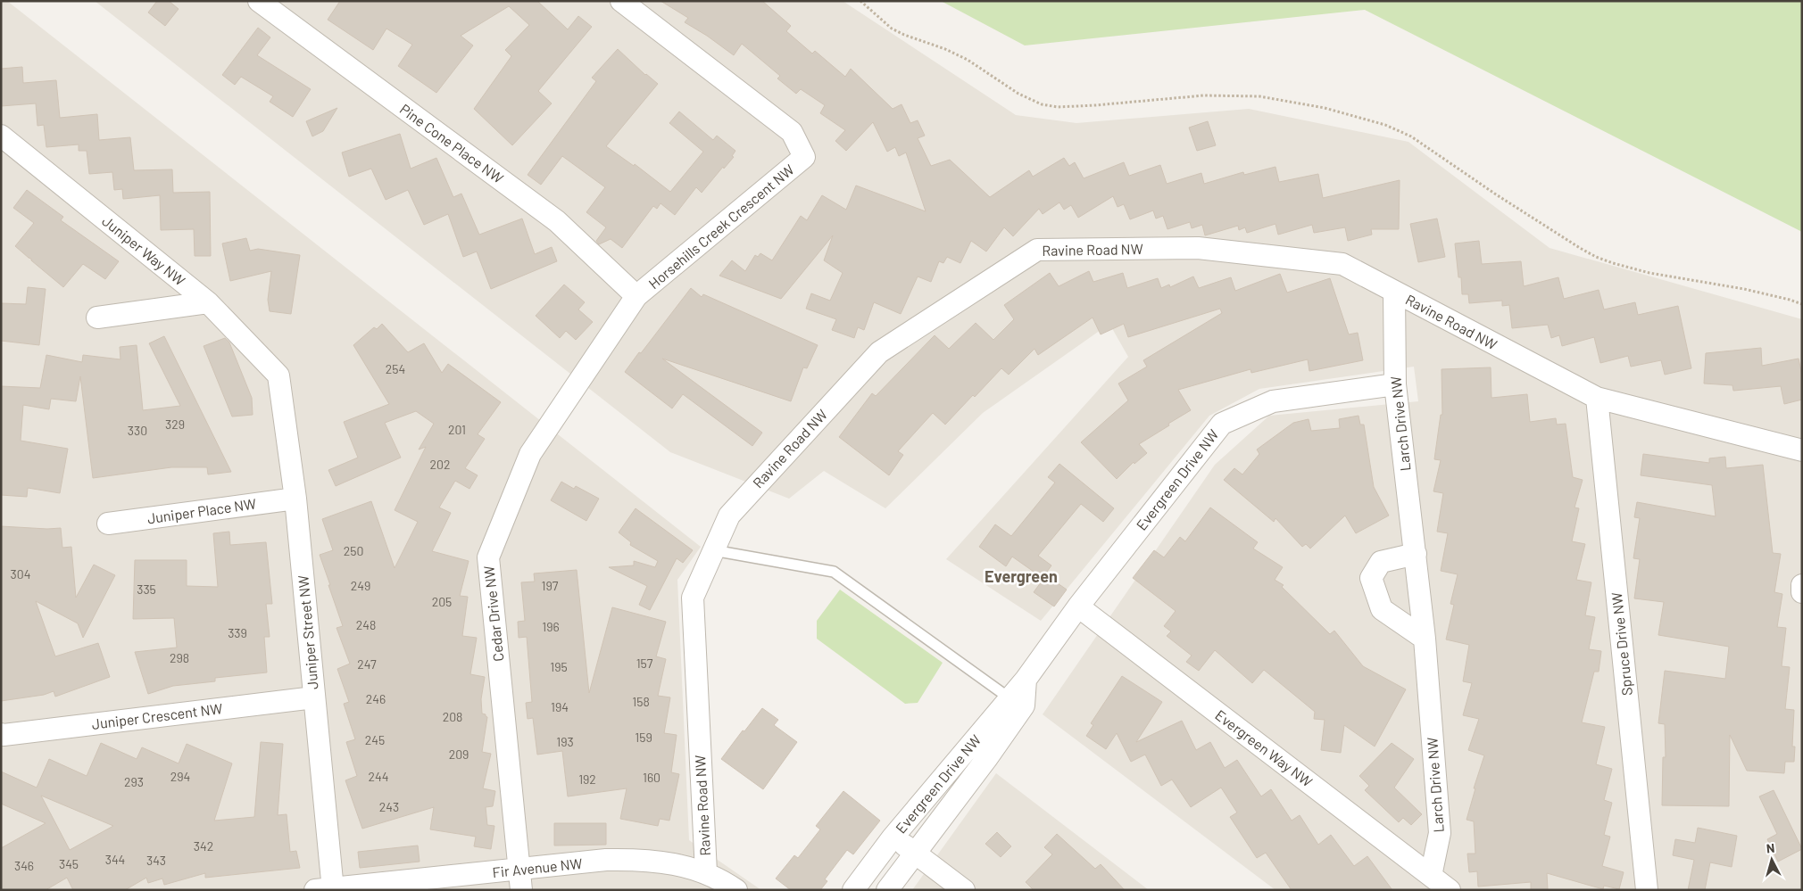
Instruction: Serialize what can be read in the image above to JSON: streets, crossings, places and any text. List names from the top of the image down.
{
  "streets": {
    "street": [
      "Pine Cone Place NW",
      "Horsehills Creek Crescent NW",
      "Ravine Road NW",
      "Juniper Way NW",
      "Larch Drive NW",
      "Evergreen Drive NW",
      "Juniper Place NW",
      "Cedar Drive NW",
      "Juniper Street NW",
      "Spruce Drive NW",
      "Juniper Crescent NW",
      "Evergreen Way NW",
      "Fir Avenue NW"
    ]
  },
  "crossings": [
    ["Pine Cone Place NW", "Horsehills Creek Crescent NW"],
    ["Pine Cone Place NW", "Cedar Drive NW"],
    ["Horsehills Creek Crescent NW", "Cedar Drive NW"],
    ["Ravine Road NW", "Larch Drive NW"],
    ["Ravine Road NW", "Spruce Drive NW"],
    ["Ravine Road NW", "Fir Avenue NW"],
    ["Juniper Way NW", "Juniper Street NW"],
    ["Larch Drive NW", "Evergreen Drive NW"],
    ["Larch Drive NW", "Evergreen Way NW"],
    ["Evergreen Drive NW", "Evergreen Way NW"],
    ["Juniper Place NW", "Juniper Street NW"],
    ["Cedar Drive NW", "Fir Avenue NW"],
    ["Juniper Street NW", "Juniper Crescent NW"],
    ["Juniper Street NW", "Fir Avenue NW"]
  ],
  "districts": ["Evergreen"],
  "house_numbers": [
    "254",
    "329",
    "201",
    "330",
    "202",
    "250",
    "304",
    "249",
    "197",
    "335",
    "205",
    "248",
    "196",
    "339",
    "298",
    "157",
    "247",
    "195",
    "246",
    "158",
    "194",
    "208",
    "159",
    "245",
    "193",
    "209",
    "294",
    "244",
    "160",
    "192",
    "293",
    "243",
    "342",
    "344",
    "343",
    "345",
    "346"
  ],
  "north": "top"
}
